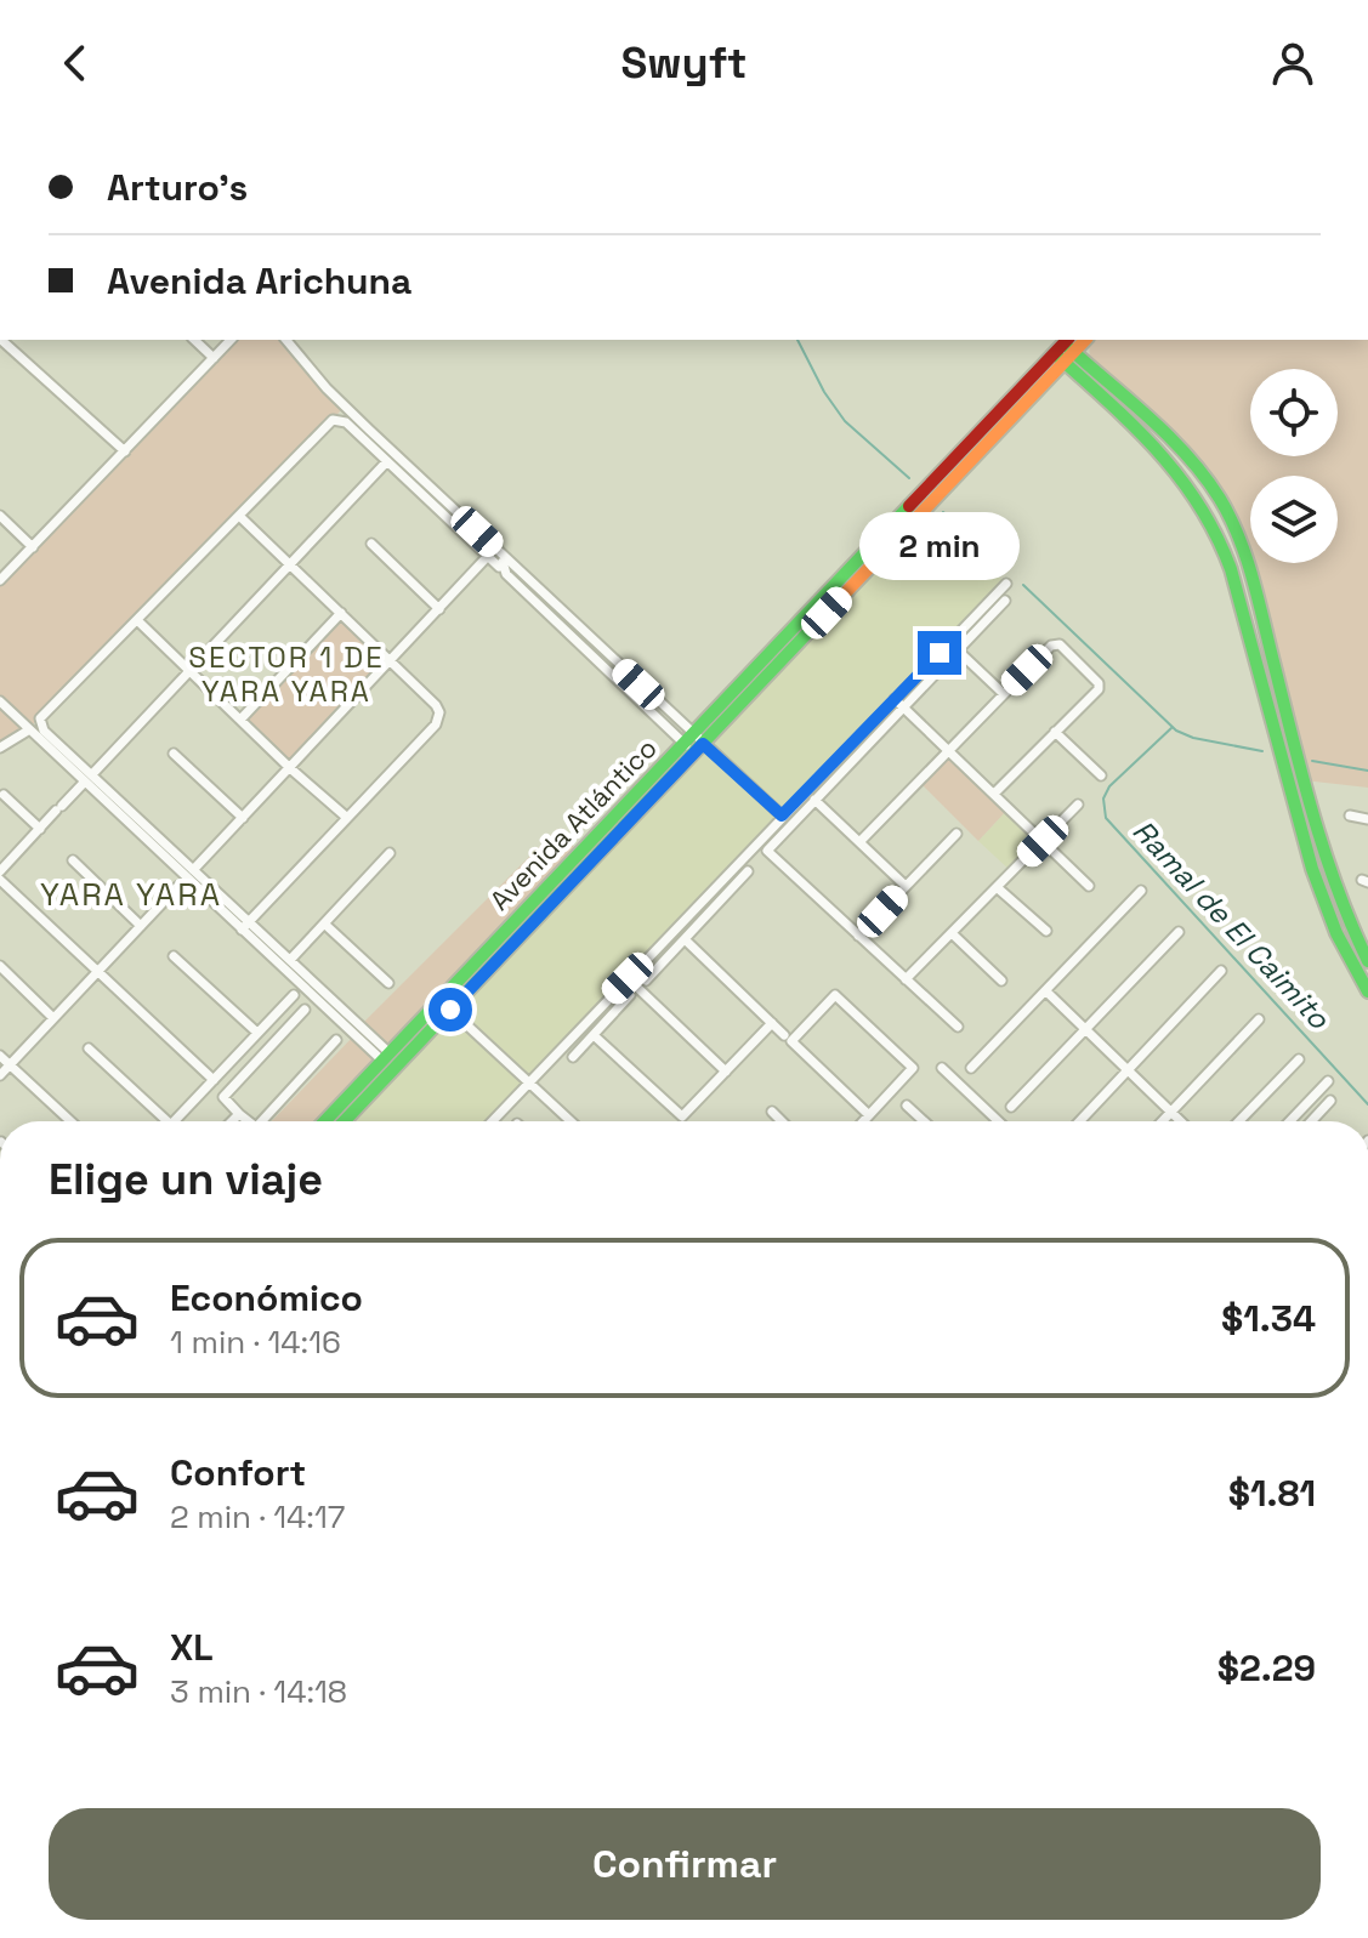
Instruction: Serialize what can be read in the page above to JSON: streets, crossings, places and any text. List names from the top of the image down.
{
  "streets": {
    "main road": ["Avenida Atlántico"]
  },
  "districts": ["SECTOR 1 DE YARA YARA", "YARA YARA"],
  "water": ["Ramal de El Caimito"],
  "page": {
    "header": "Swyft",
    "banner": ["Arturo's", "Avenida Arichuna"],
    "bubble": "2 min",
    "heading": "Elige un viaje",
    "list": [
      {
        "name": "Económico",
        "note": "1 min · 14:16",
        "value": "$1.34"
      },
      {
        "name": "Confort",
        "note": "2 min · 14:17",
        "value": "$1.81"
      },
      {
        "name": "XL",
        "note": "3 min · 14:18",
        "value": "$2.29"
      }
    ],
    "buttons": "Confirmar"
  }
}
